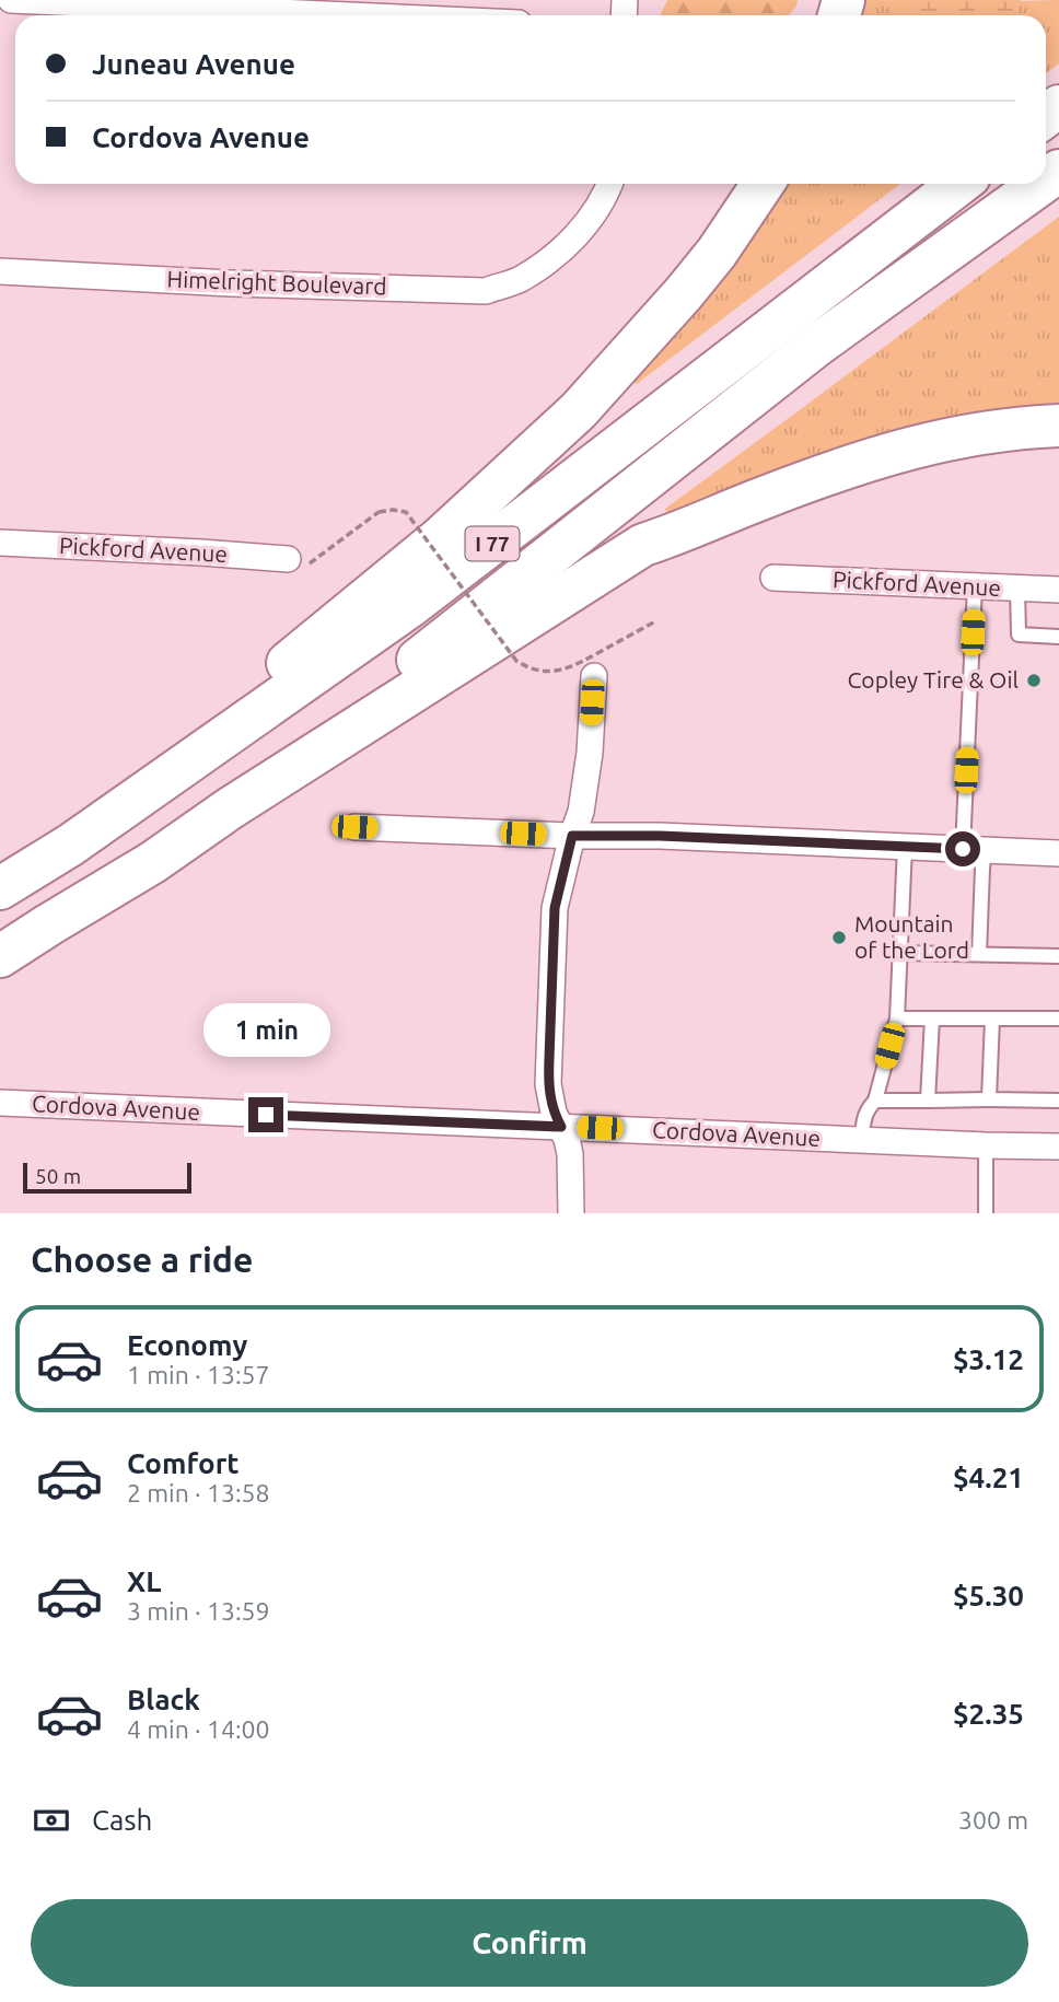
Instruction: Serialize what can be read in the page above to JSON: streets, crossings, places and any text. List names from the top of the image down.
{
  "streets": {
    "highway": ["I 77"],
    "street": ["Himelright Boulevard", "Pickford Avenue", "Cordova Avenue"]
  },
  "places": ["Copley Tire & Oil", "Mountain of the Lord"],
  "scale_bar": "50 m",
  "page": {
    "banner": ["Juneau Avenue", "Cordova Avenue"],
    "bubble": "1 min",
    "scale": "50 m",
    "heading": "Choose a ride",
    "list": [
      {
        "name": "Economy",
        "note": "1 min · 13:57",
        "value": "$3.12"
      },
      {
        "name": "Comfort",
        "note": "2 min · 13:58",
        "value": "$4.21"
      },
      {
        "name": "XL",
        "note": "3 min · 13:59",
        "value": "$5.30"
      },
      {
        "name": "Black",
        "note": "4 min · 14:00",
        "value": "$2.35"
      }
    ],
    "pay": ["Cash", "300 m"],
    "buttons": "Confirm"
  }
}
